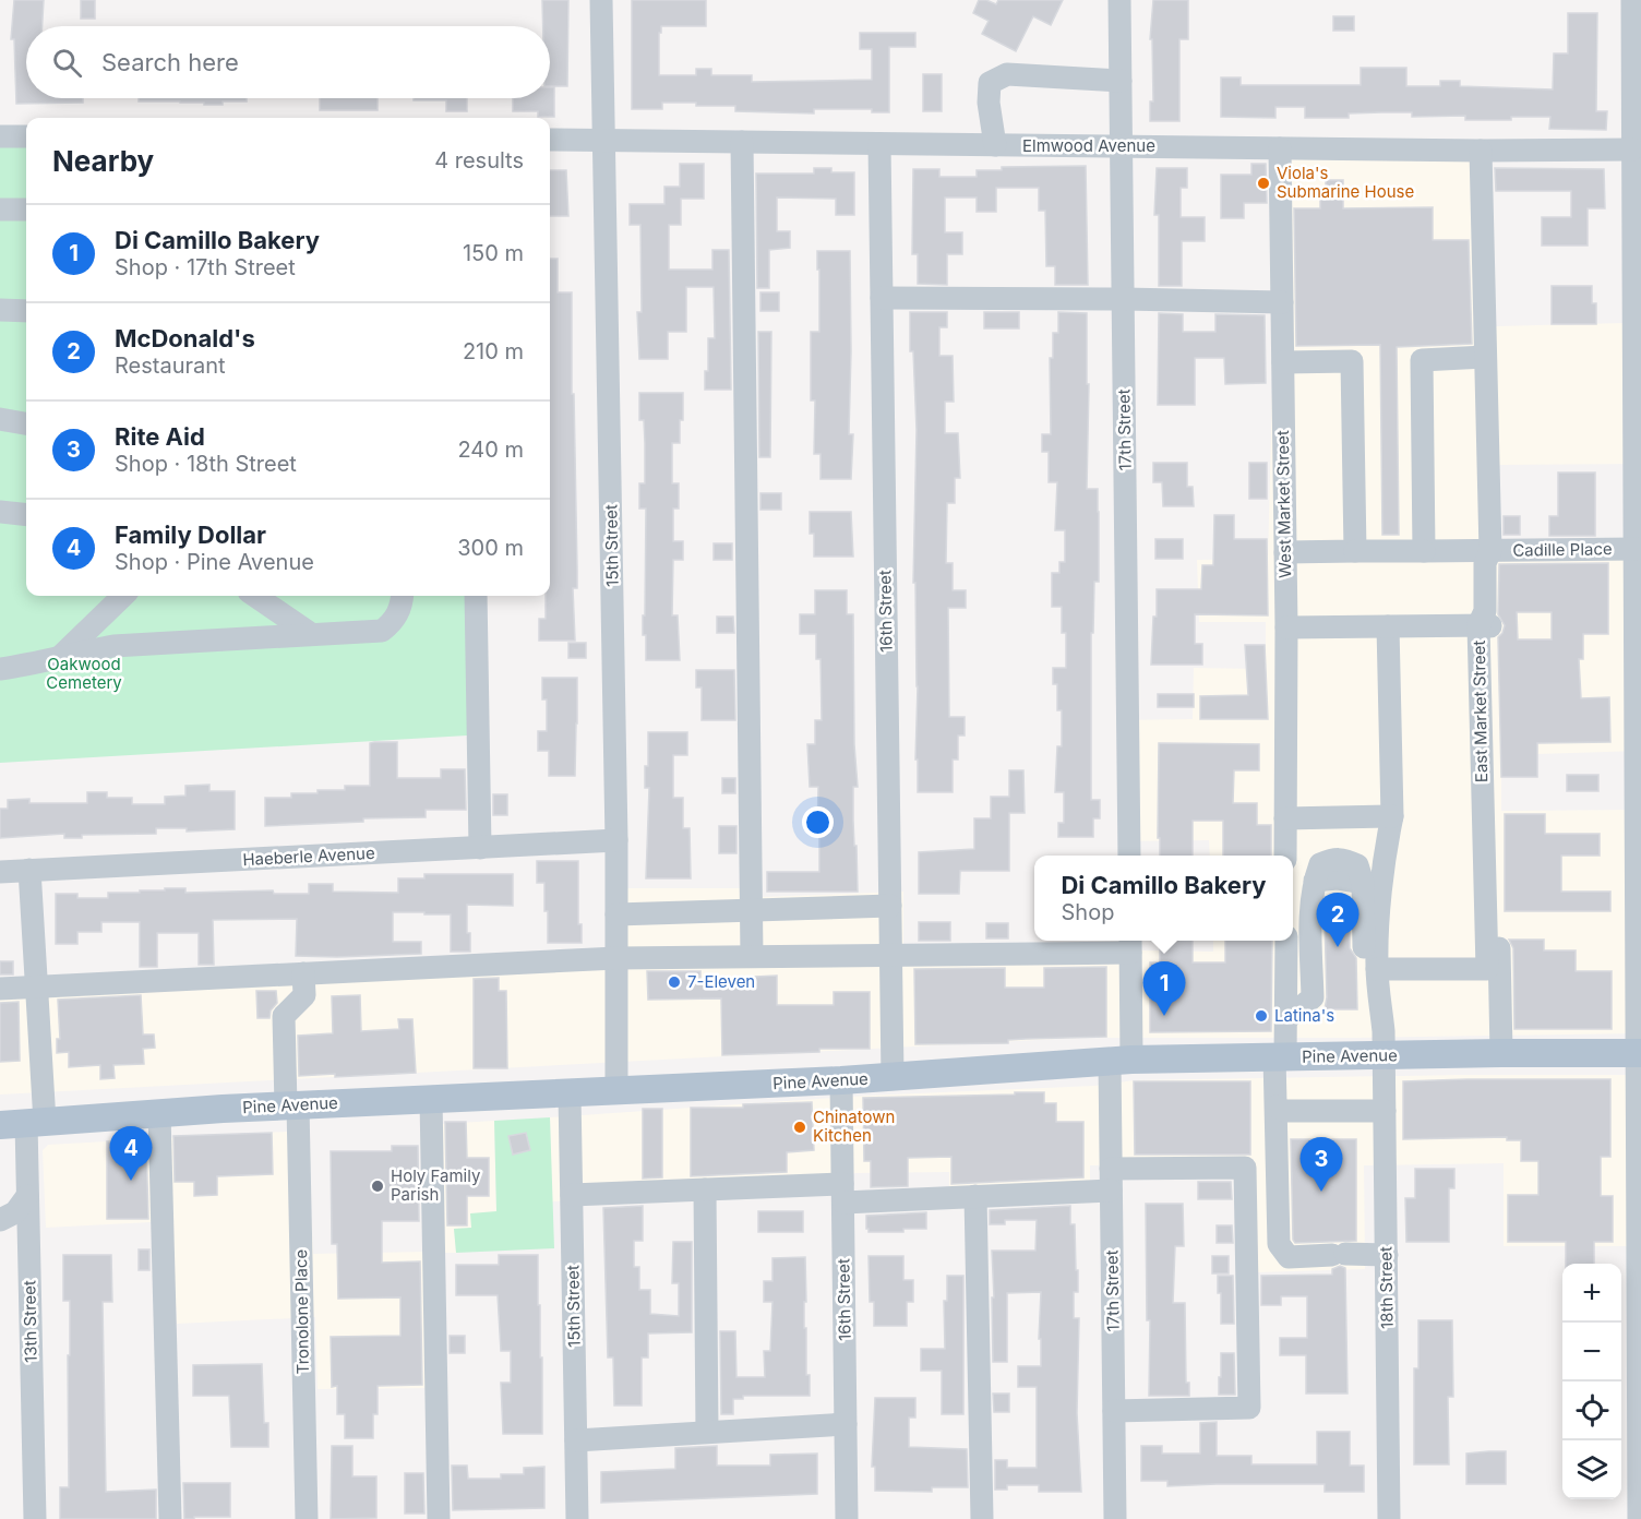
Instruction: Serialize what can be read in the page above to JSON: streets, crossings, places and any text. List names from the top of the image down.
{
  "streets": {
    "main road": ["Pine Avenue"],
    "street": [
      "Elmwood Avenue",
      "17th Street",
      "West Market Street",
      "15th Street",
      "Cadille Place",
      "16th Street",
      "East Market Street",
      "Haeberle Avenue",
      "18th Street",
      "Tronolone Place",
      "13th Street"
    ]
  },
  "crossings": [
    ["Elmwood Avenue", "17th Street"],
    ["Elmwood Avenue", "West Market Street"],
    ["Elmwood Avenue", "15th Street"],
    ["Elmwood Avenue", "16th Street"],
    ["Elmwood Avenue", "East Market Street"],
    ["17th Street", "Pine Avenue"],
    ["West Market Street", "Cadille Place"],
    ["15th Street", "Haeberle Avenue"],
    ["15th Street", "Pine Avenue"],
    ["Cadille Place", "East Market Street"],
    ["16th Street", "Pine Avenue"],
    ["East Market Street", "Pine Avenue"],
    ["East Market Street", "18th Street"],
    ["Haeberle Avenue", "13th Street"],
    ["Pine Avenue", "18th Street"],
    ["Pine Avenue", "Tronolone Place"],
    ["Pine Avenue", "13th Street"]
  ],
  "parks": ["Oakwood Cemetery"],
  "places": [
    "Viola's Submarine House",
    "7-Eleven",
    "Latina's",
    "Chinatown Kitchen",
    "Holy Family Parish"
  ],
  "page": {
    "search": "Search here",
    "heading": ["Nearby", "4 results"],
    "list": [
      {
        "mark": "1",
        "name": "Di Camillo Bakery",
        "note": "Shop · 17th Street",
        "value": "150 m"
      },
      {
        "mark": "2",
        "name": "McDonald's",
        "note": "Restaurant",
        "value": "210 m"
      },
      {
        "mark": "3",
        "name": "Rite Aid",
        "note": "Shop · 18th Street",
        "value": "240 m"
      },
      {
        "mark": "4",
        "name": "Family Dollar",
        "note": "Shop · Pine Avenue",
        "value": "300 m"
      }
    ],
    "popup": ["Di Camillo Bakery", "Shop"],
    "pins": [
      "2",
      "1",
      "4",
      "3"
    ],
    "map_buttons": ["+", "−"]
  }
}
